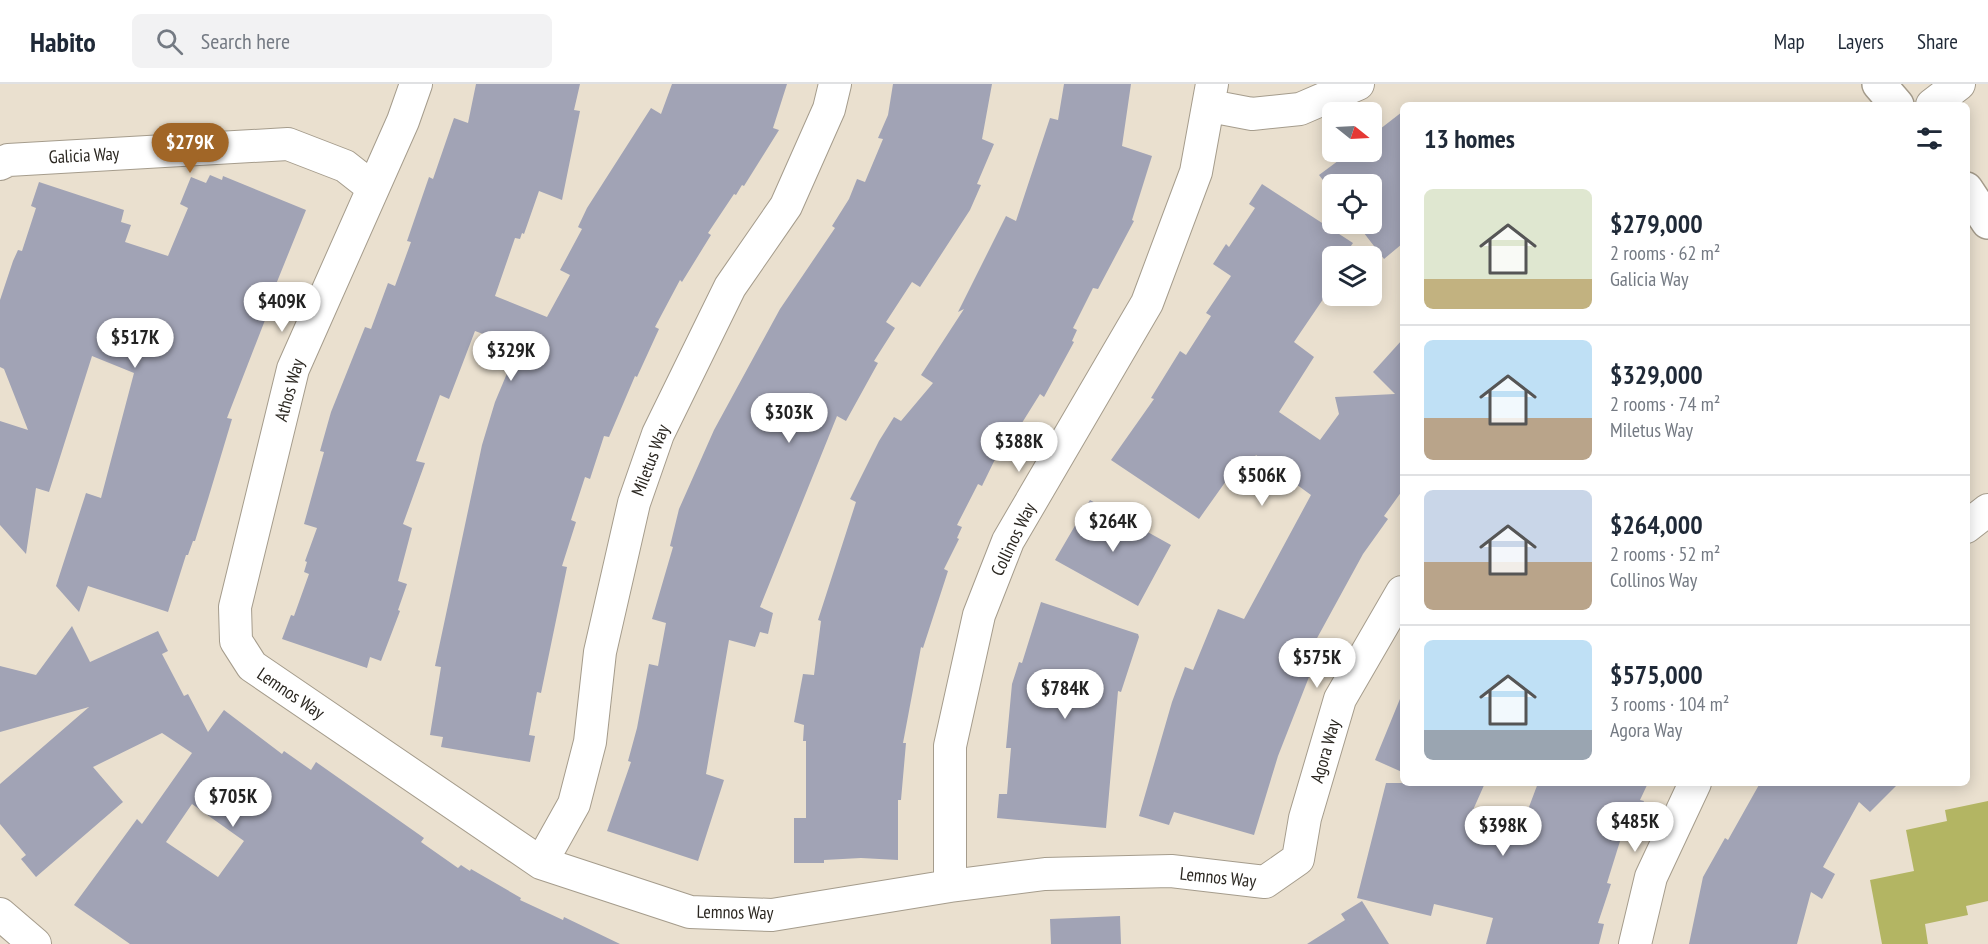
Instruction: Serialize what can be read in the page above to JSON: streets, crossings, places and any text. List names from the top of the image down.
{
  "streets": {
    "street": [
      "Galicia Way",
      "Athos Way",
      "Miletus Way",
      "Collinos Way",
      "Lemnos Way",
      "Agora Way"
    ]
  },
  "crossings": [
    ["Galicia Way", "Athos Way"],
    ["Athos Way", "Lemnos Way"],
    ["Miletus Way", "Lemnos Way"],
    ["Collinos Way", "Lemnos Way"],
    ["Lemnos Way", "Agora Way"]
  ],
  "north": "right",
  "page": {
    "header": "Habito",
    "search": "Search here",
    "nav": ["Map", "Layers", "Share"],
    "heading": "13 homes",
    "price": [
      "$279K",
      "$409K",
      "$517K",
      "$329K",
      "$303K",
      "$388K",
      "$506K",
      "$264K",
      "$575K",
      "$784K",
      "$705K",
      "$485K",
      "$398K"
    ],
    "list": [
      {
        "name": "$279,000",
        "note": "2 rooms · 62 m² · Galicia Way"
      },
      {
        "name": "$329,000",
        "note": "2 rooms · 74 m² · Miletus Way"
      },
      {
        "name": "$264,000",
        "note": "2 rooms · 52 m² · Collinos Way"
      },
      {
        "name": "$575,000",
        "note": "3 rooms · 104 m² · Agora Way"
      }
    ]
  }
}
